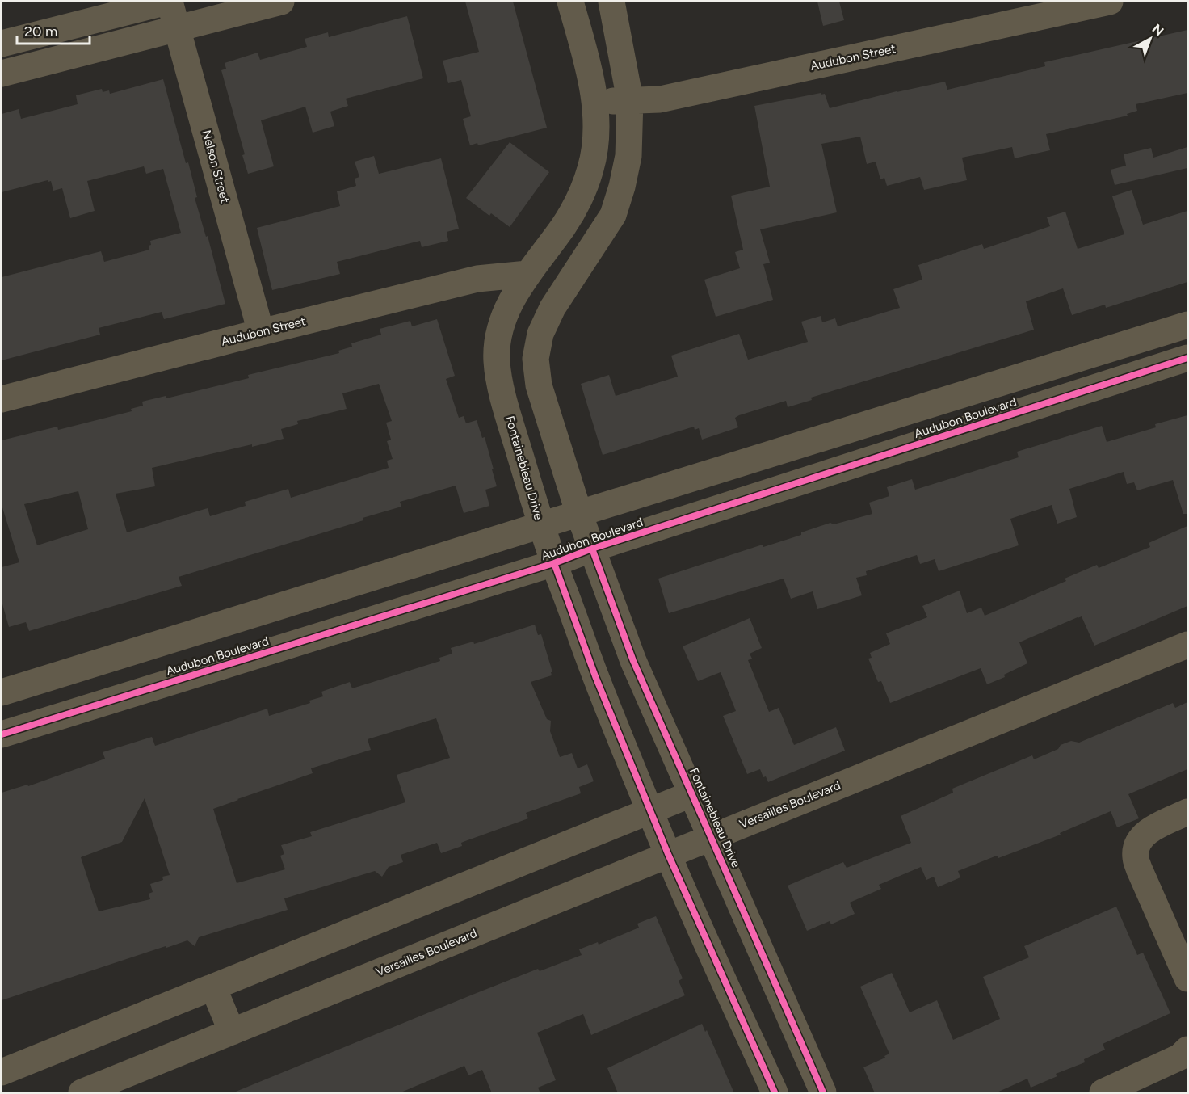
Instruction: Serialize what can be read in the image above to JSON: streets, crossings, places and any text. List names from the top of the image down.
{
  "streets": {
    "street": [
      "Audubon Street",
      "Nelson Street",
      "Audubon Boulevard",
      "Fontainebleau Drive",
      "Versailles Boulevard"
    ]
  },
  "crossings": [
    ["Audubon Street", "Nelson Street"],
    ["Audubon Street", "Fontainebleau Drive"],
    ["Audubon Boulevard", "Fontainebleau Drive"],
    ["Fontainebleau Drive", "Versailles Boulevard"]
  ],
  "scale_bar": "20 m",
  "north": "top right"
}
